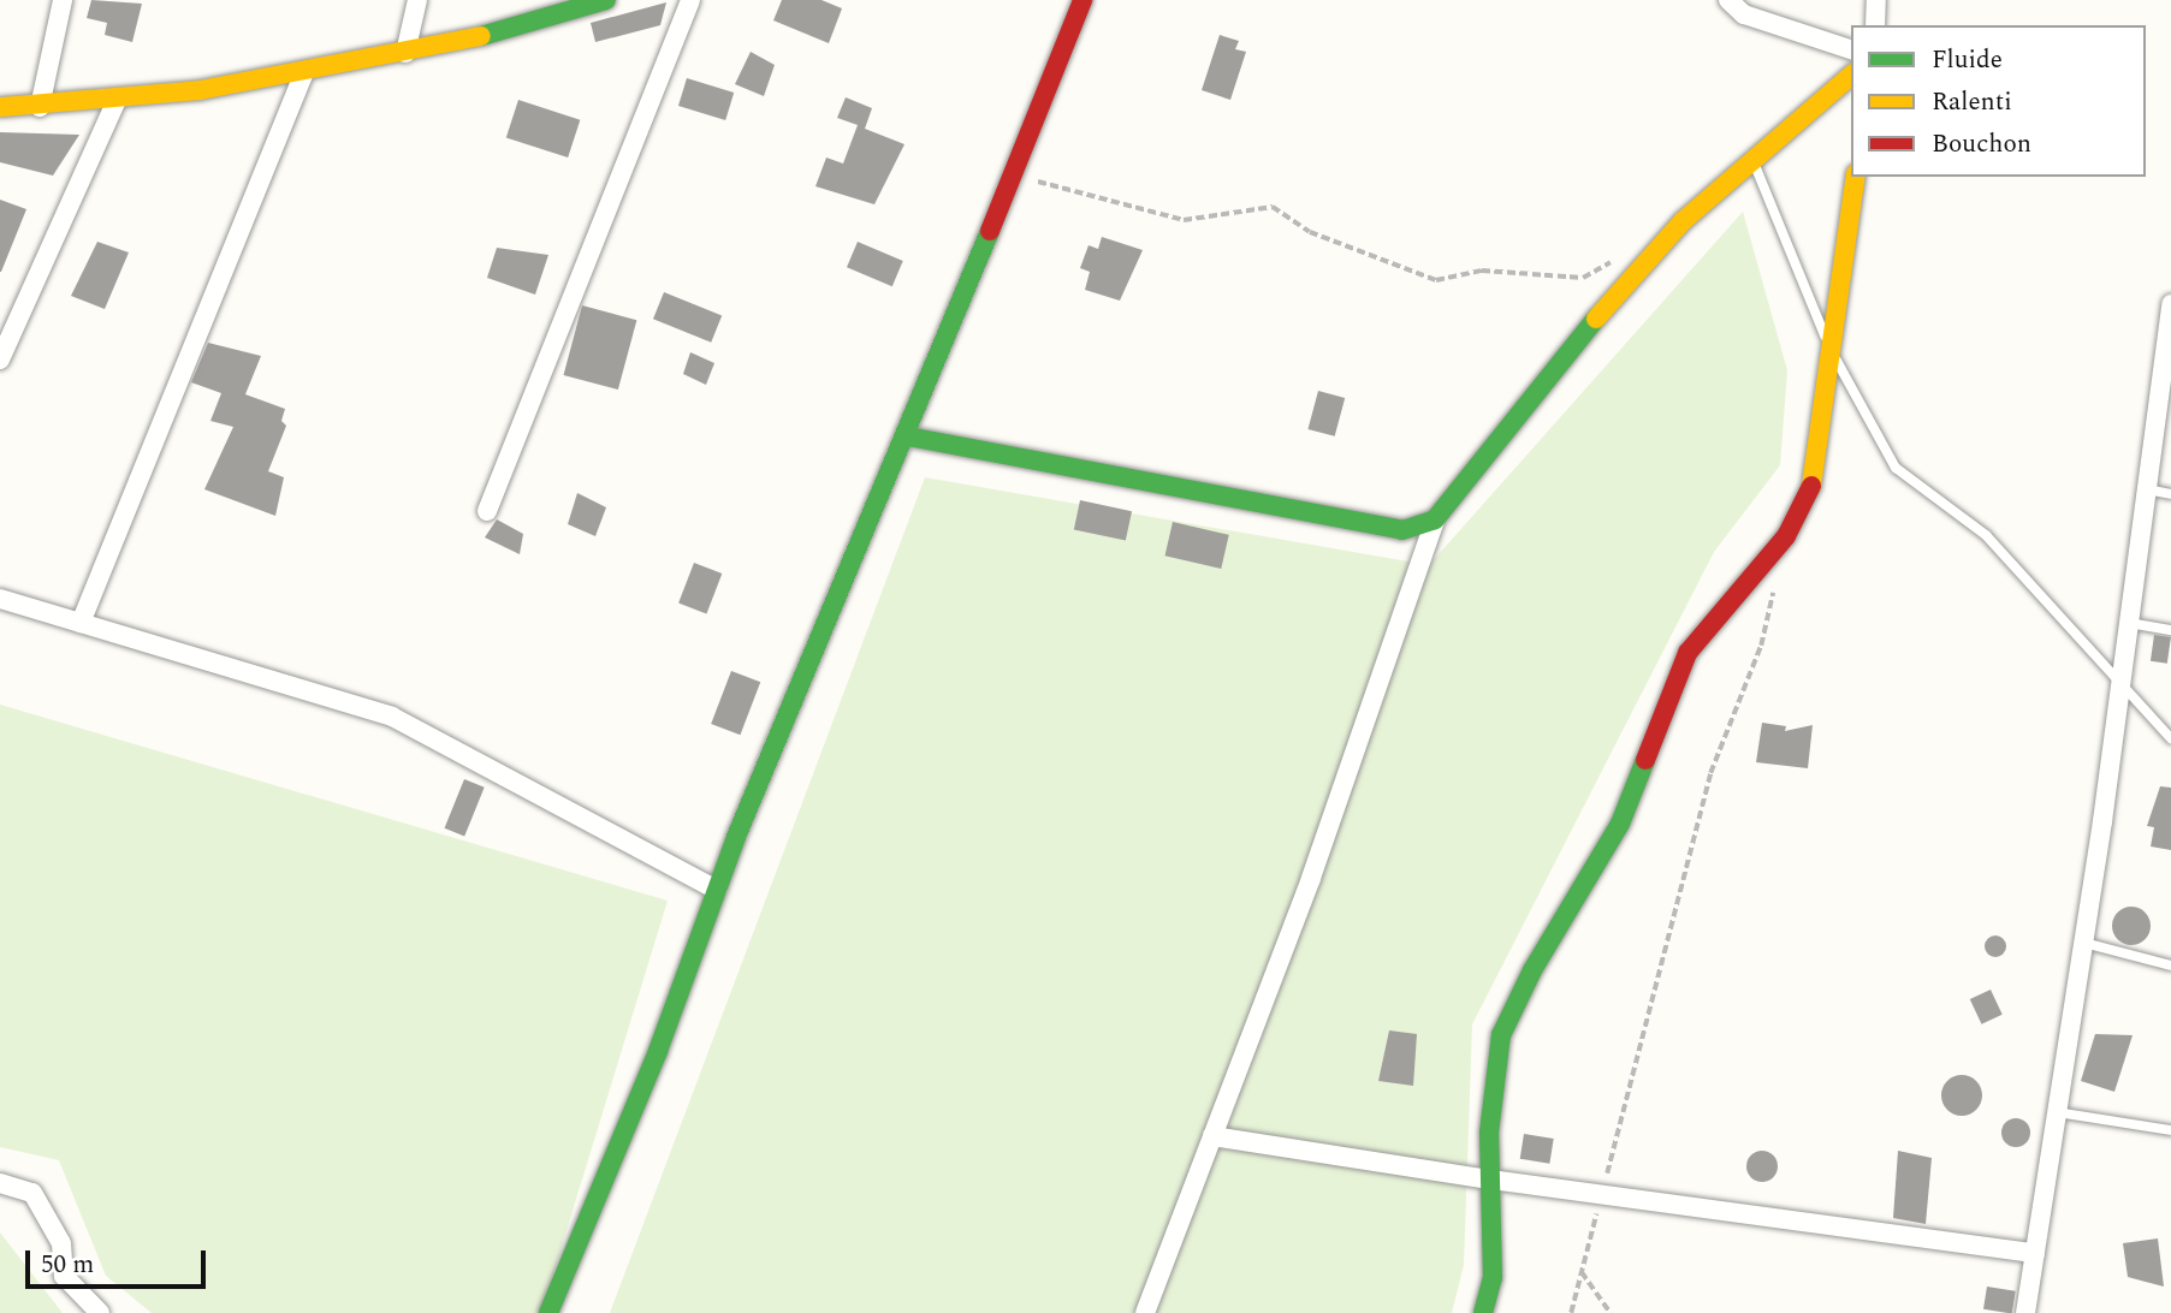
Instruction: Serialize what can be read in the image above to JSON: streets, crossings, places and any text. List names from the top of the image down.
{
  "legend": ["Fluide", "Ralenti", "Bouchon"],
  "scale_bar": "50 m"
}
